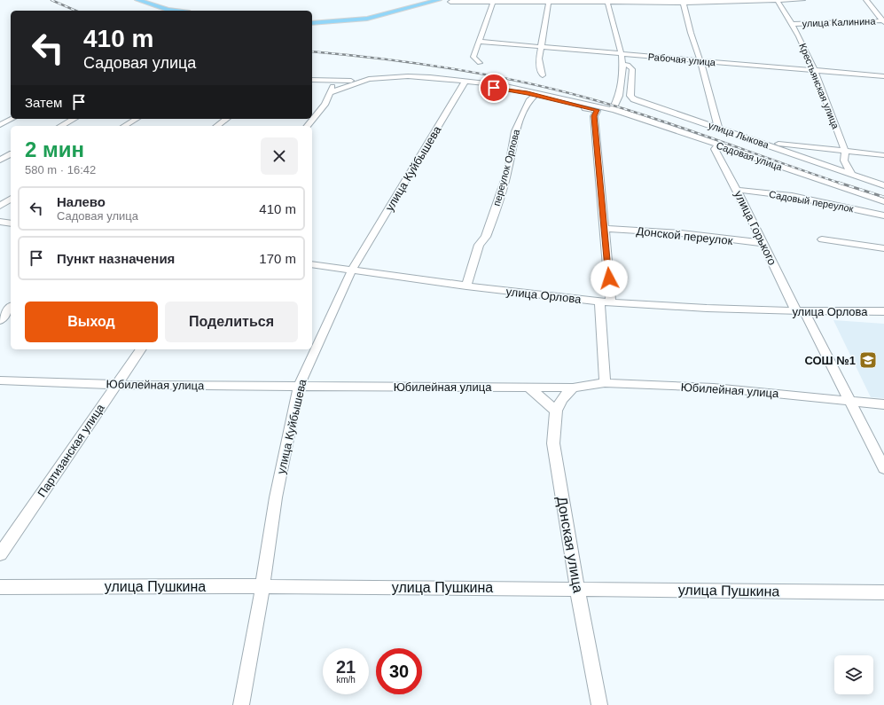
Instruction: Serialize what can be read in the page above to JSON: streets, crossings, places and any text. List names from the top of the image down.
{
  "streets": {
    "street": [
      "улица Калинина",
      "Рабочая улица",
      "Крестьянская улица",
      "улица Лыкова",
      "Садовая улица",
      "переулок Орлова",
      "улица Куйбышева",
      "Садовый переулок",
      "улица Горького",
      "Донской переулок",
      "улица Орлова",
      "Юбилейная улица",
      "Партизанская улица",
      "Донская улица",
      "улица Пушкина"
    ]
  },
  "crossings": [
    ["улица Калинина", "Крестьянская улица"],
    ["Рабочая улица", "Крестьянская улица"],
    ["Крестьянская улица", "улица Лыкова"],
    ["Садовая улица", "переулок Орлова"],
    ["Садовая улица", "улица Куйбышева"],
    ["Садовая улица", "улица Горького"],
    ["Садовая улица", "Донской переулок"],
    ["переулок Орлова", "улица Орлова"],
    ["улица Куйбышева", "улица Орлова"],
    ["улица Куйбышева", "Юбилейная улица"],
    ["улица Куйбышева", "улица Пушкина"],
    ["Садовый переулок", "улица Горького"],
    ["улица Горького", "Донской переулок"],
    ["улица Горького", "улица Орлова"],
    ["улица Горького", "Юбилейная улица"],
    ["Юбилейная улица", "Партизанская улица"],
    ["Юбилейная улица", "Донская улица"],
    ["Донская улица", "улица Пушкина"]
  ],
  "places": {
    "school or university": ["СОШ №1"]
  },
  "page": {
    "turn": ["410 m", "Садовая улица"],
    "then": "Затем",
    "heading": ["2 мин", "580 m · 16:42"],
    "list": [
      {
        "name": "Налево",
        "note": "Садовая улица",
        "value": "410 m"
      },
      {
        "name": "Пункт назначения",
        "value": "170 m"
      }
    ],
    "buttons": ["Выход", "Поделиться"],
    "speed": "21 km/h",
    "limit": "30"
  }
}
